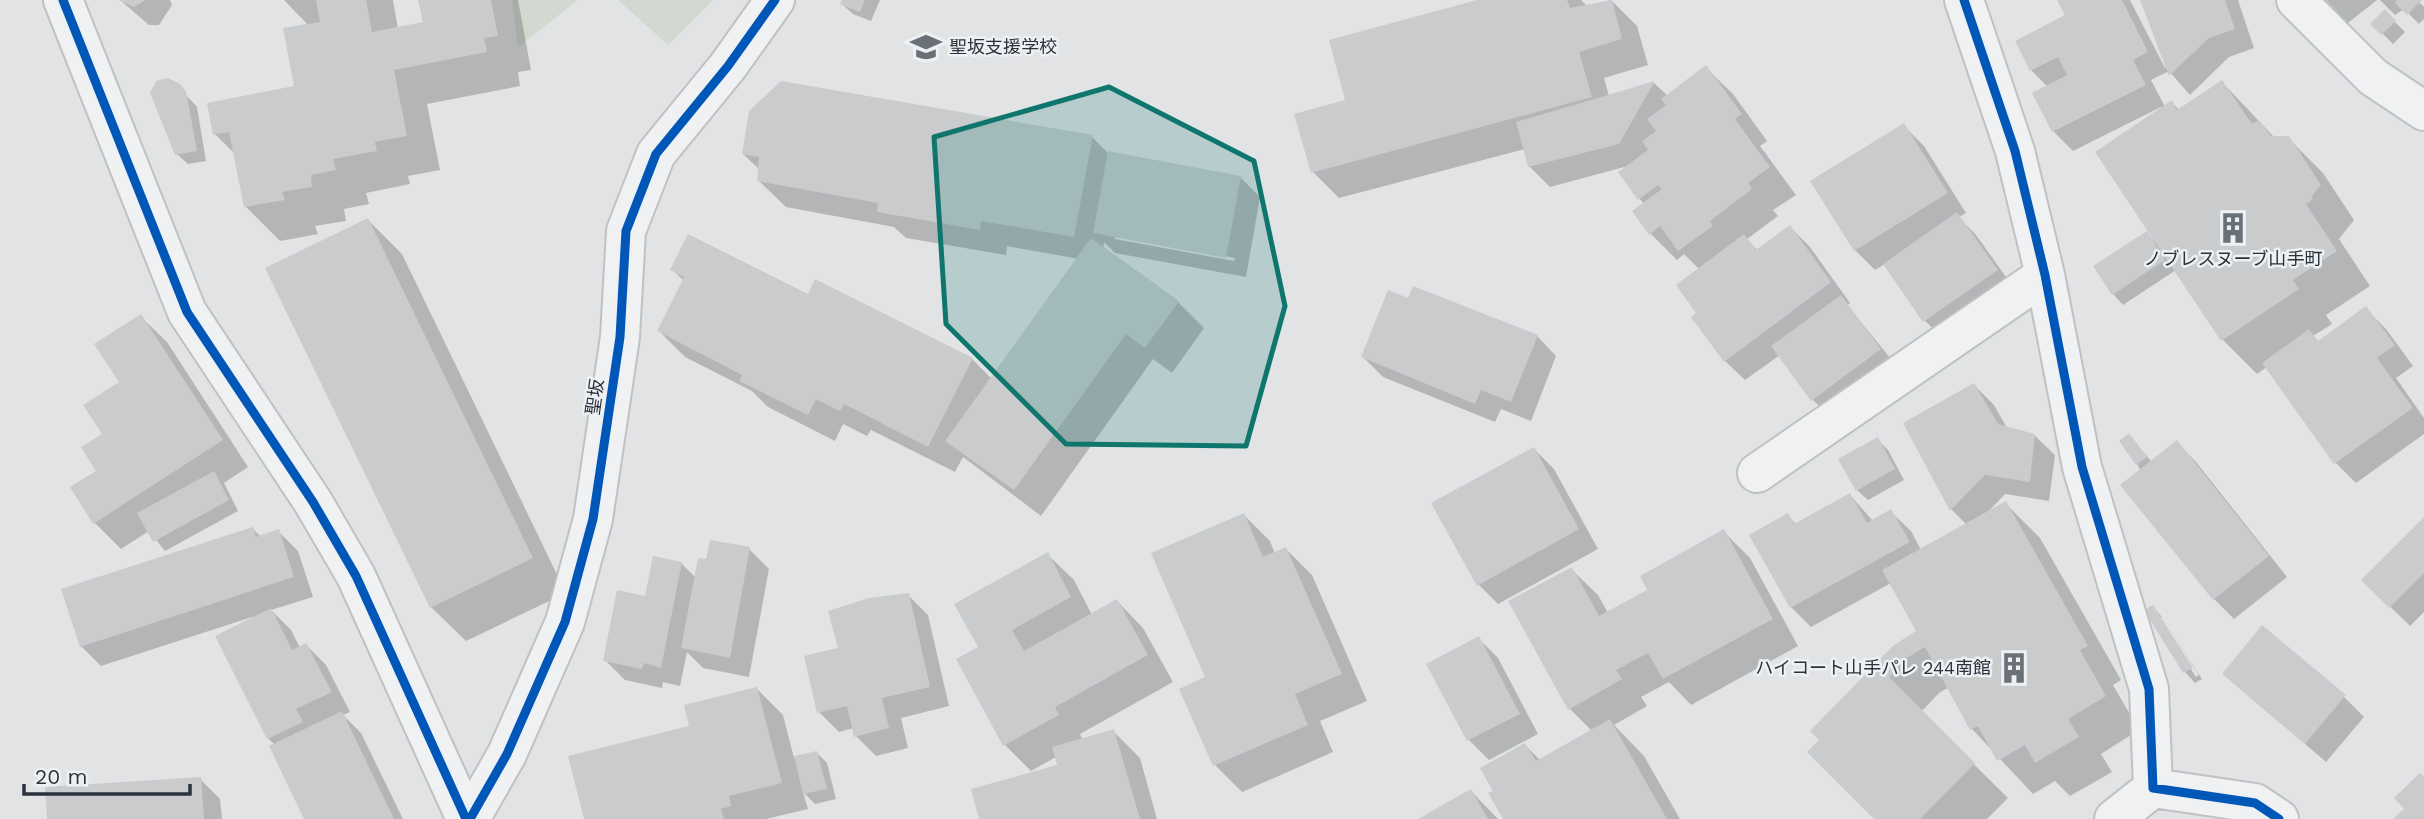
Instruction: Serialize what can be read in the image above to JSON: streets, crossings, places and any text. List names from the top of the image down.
{
  "streets": {
    "street": ["聖坂"]
  },
  "places": {
    "school or university": ["聖坂支援学校"],
    "building": ["ノブレスヌーブ山手町", "ハイコート山手パレ 244南館"]
  },
  "scale_bar": "20 m"
}
